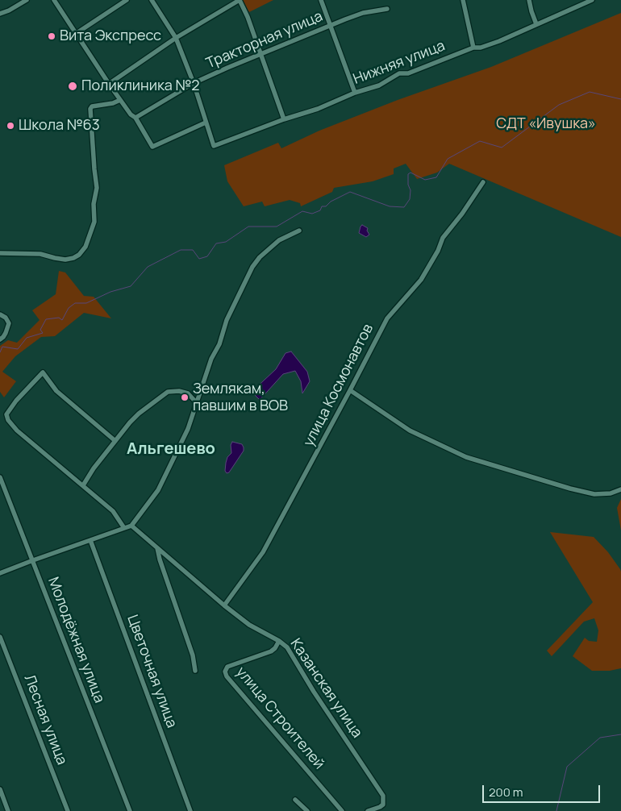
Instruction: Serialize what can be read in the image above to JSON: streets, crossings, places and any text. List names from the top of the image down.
{
  "streets": {
    "street": [
      "Тракторная улица",
      "Нижняя улица",
      "улица Космонавтов",
      "Молодёжная улица",
      "Цветочная улица",
      "Казанская улица",
      "улица Строителей",
      "Лесная улица"
    ]
  },
  "crossings": [
    ["улица Космонавтов", "Казанская улица"],
    ["Казанская улица", "улица Строителей"]
  ],
  "districts": ["Альгешево"],
  "parks": ["СДТ «Ивушка»"],
  "places": [
    "Вита Экспресс",
    "Поликлиника №2",
    "Школа №63",
    "Землякам, павшим в ВОВ"
  ],
  "scale_bar": "200 m"
}
